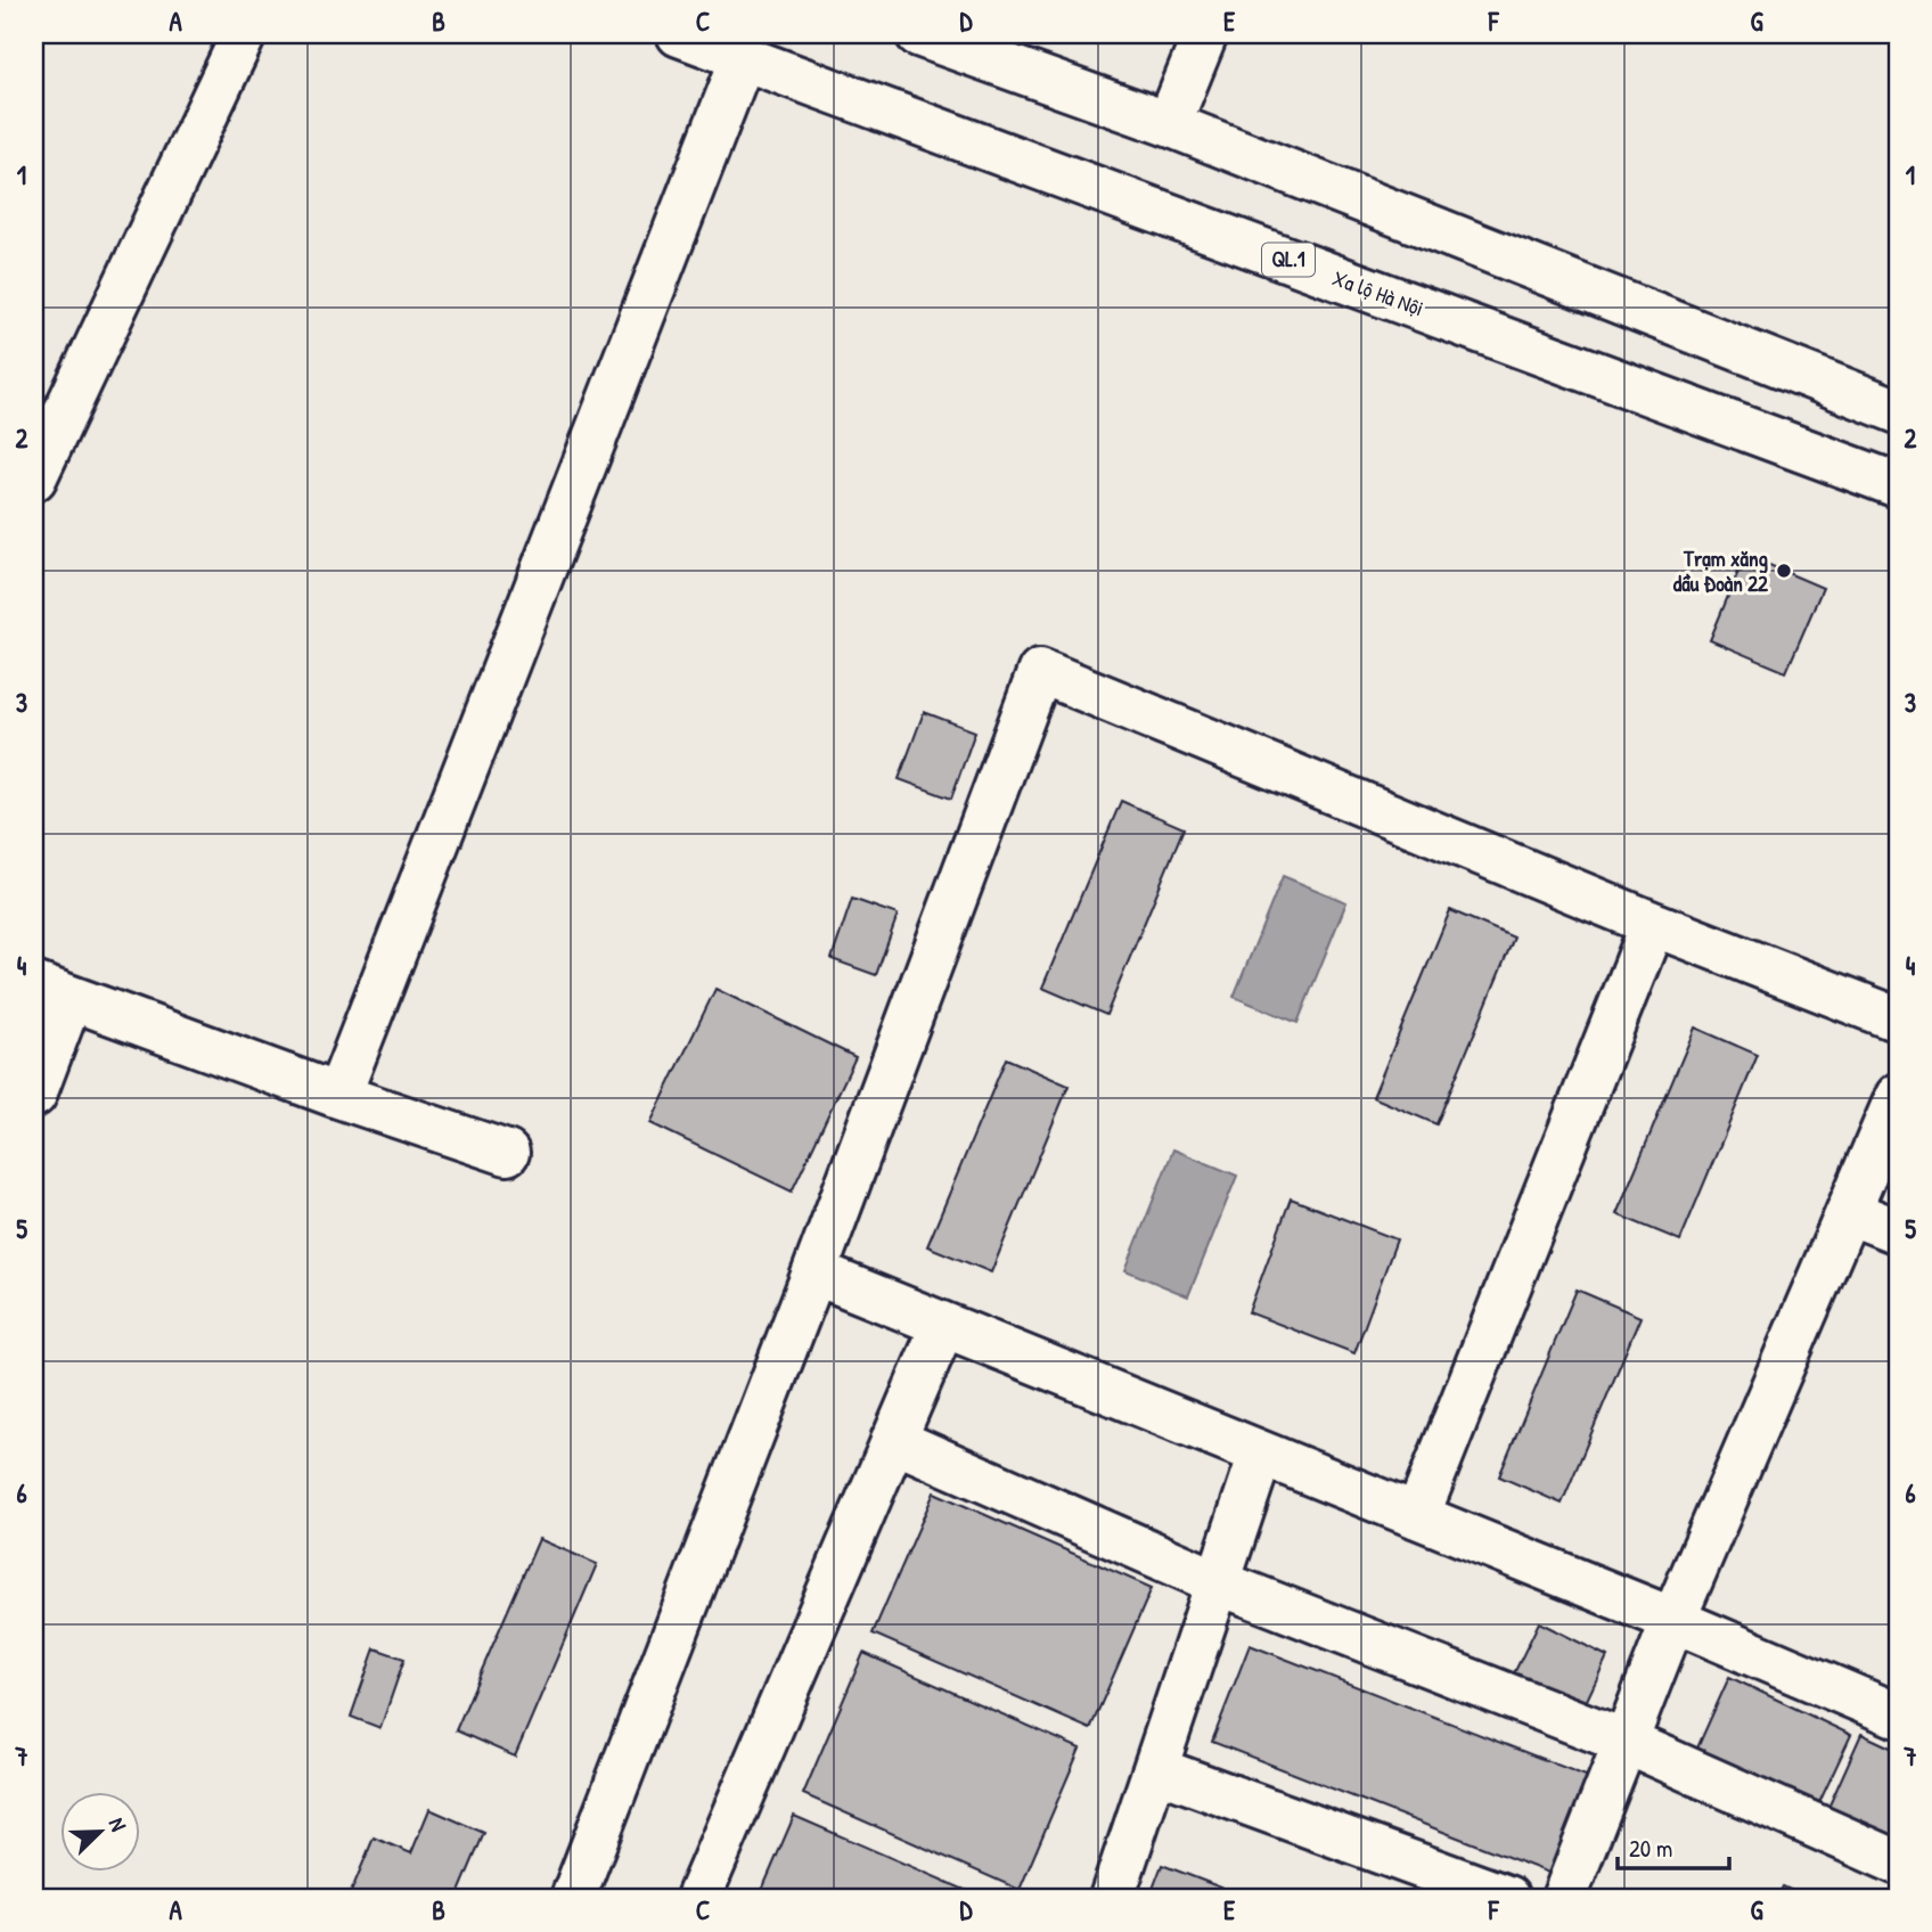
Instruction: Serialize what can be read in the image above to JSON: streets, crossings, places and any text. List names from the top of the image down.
{
  "streets": {
    "main road": ["QL.1", "Xa lộ Hà Nội"]
  },
  "places": ["Trạm xăng dầu Đoàn 22"],
  "scale_bar": "20 m",
  "north": "top right",
  "grid": {
    "columns": [
      "A",
      "B",
      "C",
      "D",
      "E",
      "F",
      "G"
    ],
    "rows": [
      "1",
      "2",
      "3",
      "4",
      "5",
      "6",
      "7"
    ]
  }
}
